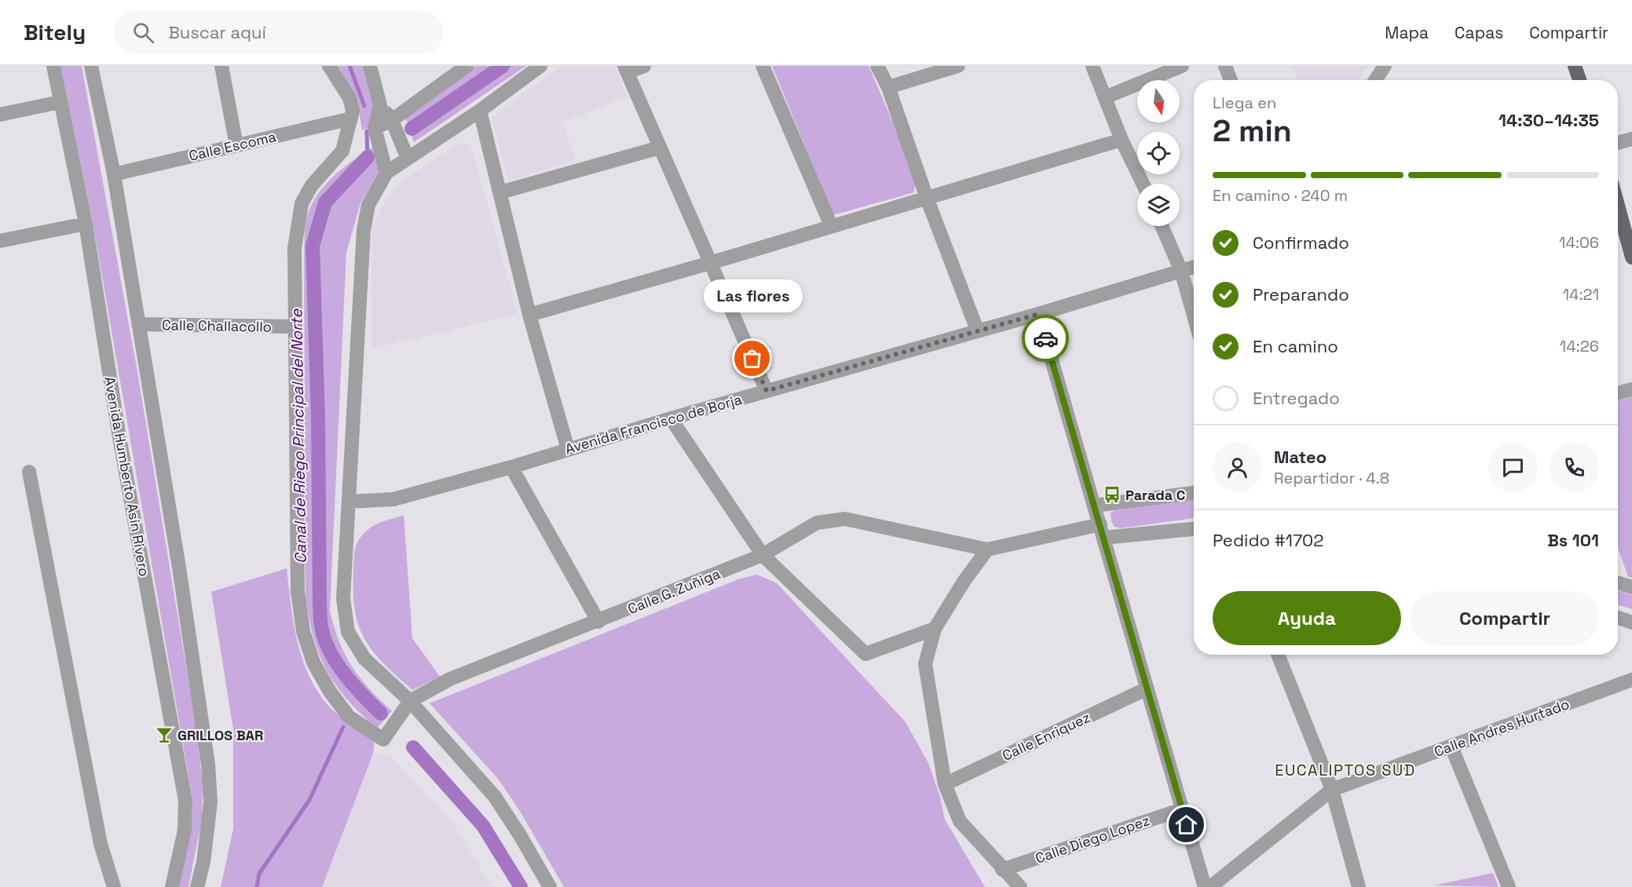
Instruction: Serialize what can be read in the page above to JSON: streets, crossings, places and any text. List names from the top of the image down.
{
  "streets": {
    "street": [
      "Calle Escoma",
      "Calle Challacollo",
      "Avenida Francisco de Borja",
      "Avenida Humberto Asín Rivero",
      "Calle G. Zuñiga",
      "Calle Andres Hurtado",
      "Calle Enriquez",
      "Calle Diego Lopez"
    ]
  },
  "crossings": [
    ["Calle Challacollo", "Calle G. Zuñiga"]
  ],
  "districts": ["EUCALIPTOS SUD"],
  "water": ["Canal de Riego Principal del Norte"],
  "places": {
    "other": ["Las flores"],
    "bus stop": ["Parada C"],
    "bar": ["GRILLOS BAR"]
  },
  "north": "bottom",
  "page": {
    "header": "Bitely",
    "search": "Buscar aquí",
    "nav": ["Mapa", "Capas", "Compartir"],
    "heading": ["2 min", "Llega en", "14:30–14:35"],
    "panel": [
      "Mateo",
      "Repartidor · 4.8",
      "Pedido #1702",
      "Bs 101"
    ],
    "bar": "En camino · 240 m",
    "list": [
      ["Confirmado", "14:06"],
      ["Preparando", "14:21"],
      ["En camino", "14:26"],
      "Entregado"
    ],
    "bubble": "Las flores",
    "buttons": ["Ayuda", "Compartir"]
  }
}
